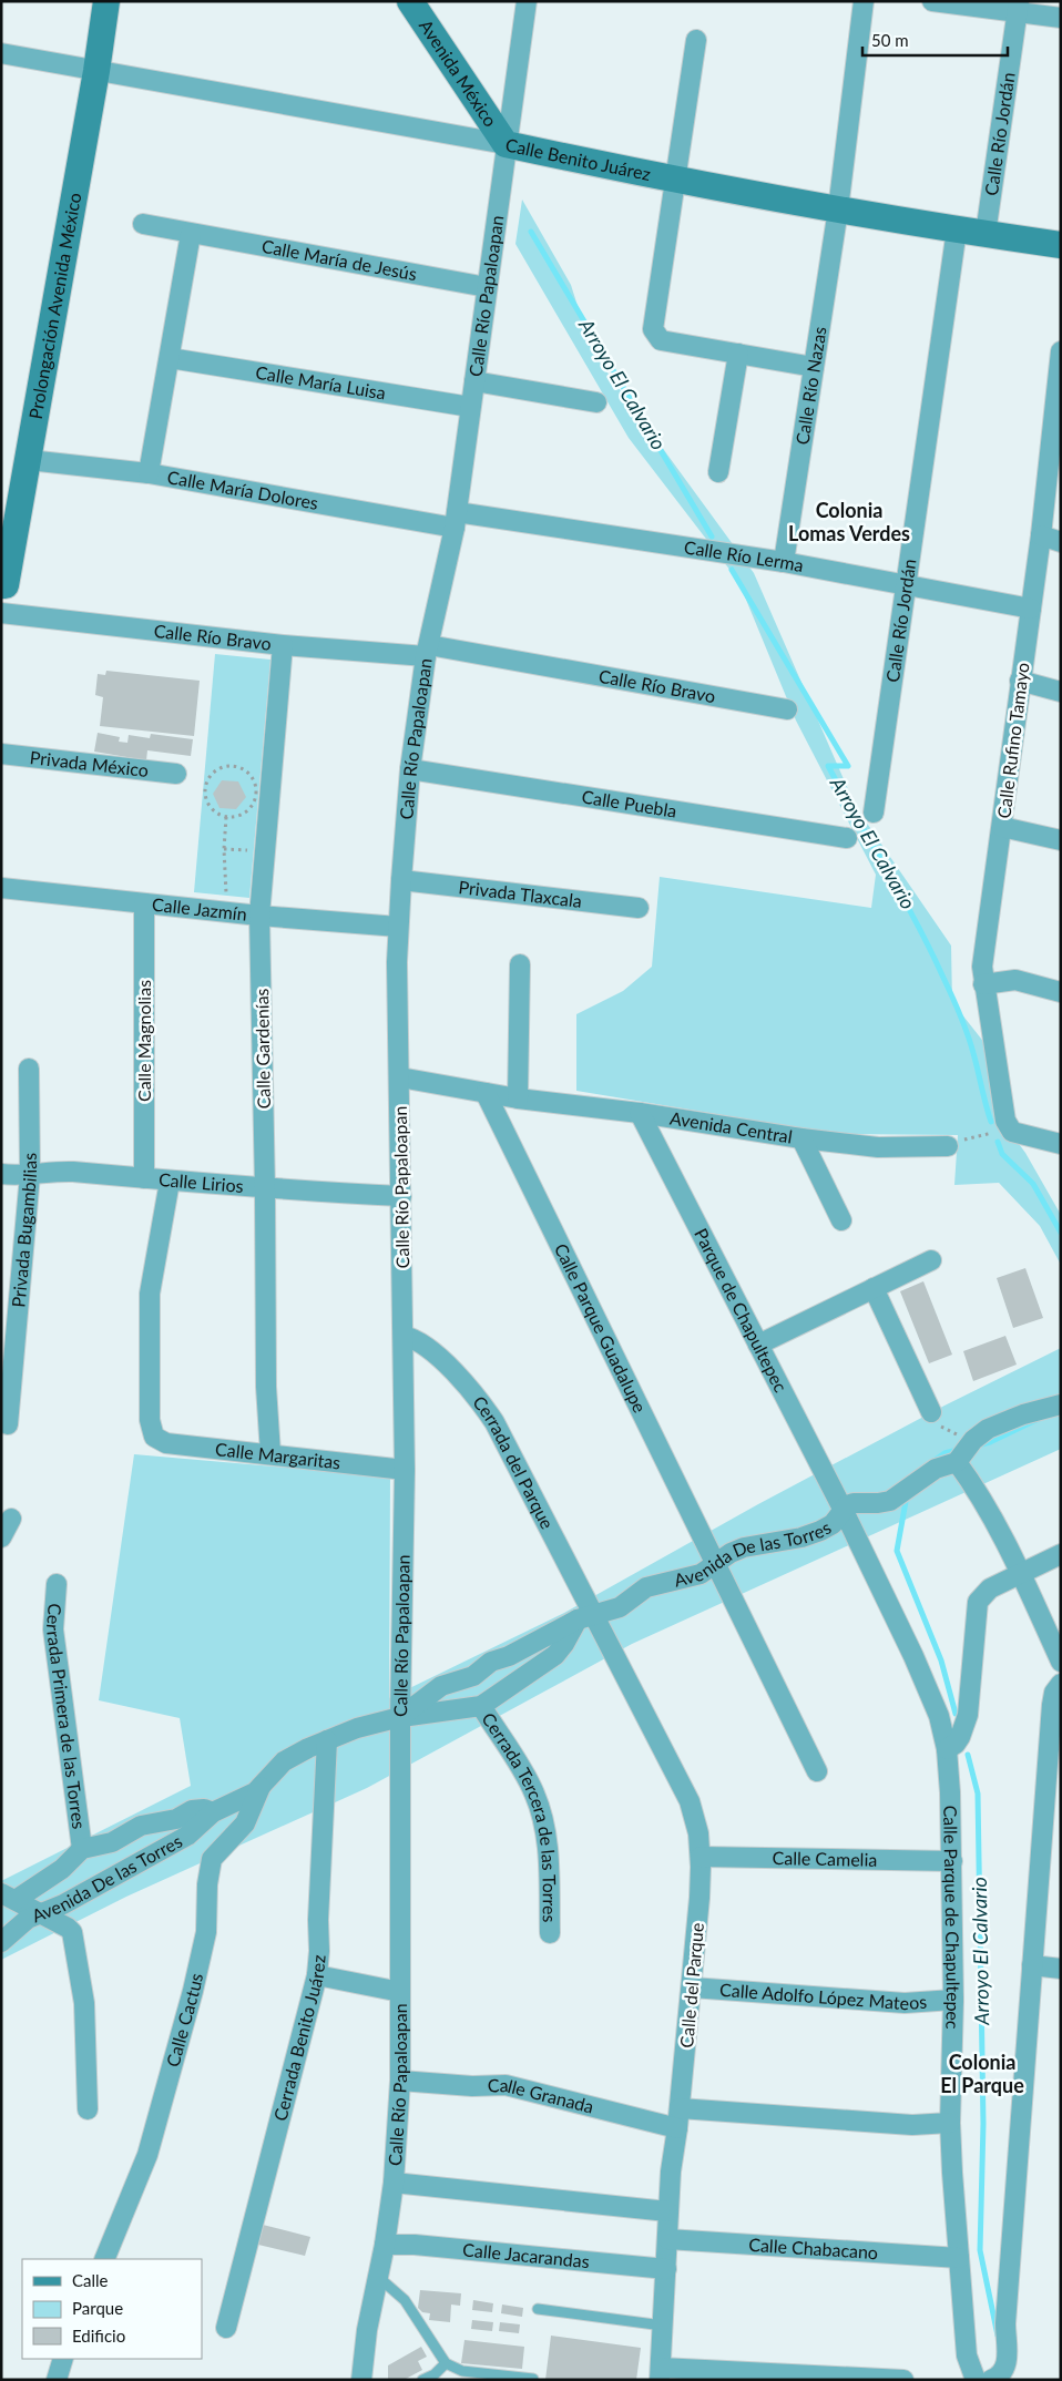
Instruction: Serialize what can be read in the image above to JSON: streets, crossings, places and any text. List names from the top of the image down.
{
  "streets": {
    "street": [
      "Avenida México",
      "Calle Río Jordán",
      "Calle Benito Juárez",
      "Calle María de Jesús",
      "Calle Río Papaloapan",
      "Prolongación Avenida México",
      "Calle María Luisa",
      "Calle Río Nazas",
      "Calle María Dolores",
      "Calle Río Lerma",
      "Calle Río Bravo",
      "Calle Rufino Tamayo",
      "Privada México",
      "Calle Puebla",
      "Privada Tlaxcala",
      "Calle Jazmín",
      "Calle Magnolias",
      "Calle Gardenías",
      "Avenida Central",
      "Calle Lirios",
      "Privada Bugambilias",
      "Parque de Chapultepec",
      "Calle Parque Guadalupe",
      "Calle Margaritas",
      "Cerrada del Parque",
      "Avenida De las Torres",
      "Cerrada Primera de las Torres",
      "Cerrada Tercera de las Torres",
      "Calle Camelia",
      "Calle Parque de Chapultepec",
      "Calle del Parque",
      "Calle Adolfo López Mateos",
      "Calle Cactus",
      "Cerrada Benito Juárez",
      "Calle Granada",
      "Calle Chabacano",
      "Calle Jacarandas"
    ]
  },
  "crossings": [
    ["Avenida México", "Calle Benito Juárez"],
    ["Avenida México", "Calle Río Papaloapan"],
    ["Calle Río Jordán", "Calle Benito Juárez"],
    ["Calle Río Jordán", "Calle Río Lerma"],
    ["Calle Benito Juárez", "Calle Río Papaloapan"],
    ["Calle Benito Juárez", "Prolongación Avenida México"],
    ["Calle Benito Juárez", "Calle Río Nazas"],
    ["Calle María de Jesús", "Calle Río Papaloapan"],
    ["Calle Río Papaloapan", "Calle María Luisa"],
    ["Calle Río Papaloapan", "Calle María Dolores"],
    ["Calle Río Papaloapan", "Calle Río Lerma"],
    ["Calle Río Papaloapan", "Calle Río Bravo"],
    ["Calle Río Papaloapan", "Calle Puebla"],
    ["Calle Río Papaloapan", "Privada Tlaxcala"],
    ["Calle Río Papaloapan", "Calle Jazmín"],
    ["Calle Río Papaloapan", "Avenida Central"],
    ["Calle Río Papaloapan", "Calle Lirios"],
    ["Calle Río Papaloapan", "Calle Margaritas"],
    ["Calle Río Papaloapan", "Cerrada del Parque"],
    ["Calle Río Papaloapan", "Avenida De las Torres"],
    ["Calle Río Papaloapan", "Calle Granada"],
    ["Calle Río Papaloapan", "Calle Jacarandas"],
    ["Prolongación Avenida México", "Calle María Dolores"],
    ["Prolongación Avenida México", "Calle Río Bravo"],
    ["Calle Río Nazas", "Calle Río Lerma"],
    ["Calle María Dolores", "Calle Río Lerma"],
    ["Calle Río Lerma", "Calle Rufino Tamayo"],
    ["Calle Río Bravo", "Calle Gardenías"],
    ["Calle Jazmín", "Calle Magnolias"],
    ["Calle Jazmín", "Calle Gardenías"],
    ["Calle Magnolias", "Calle Lirios"],
    ["Calle Gardenías", "Calle Lirios"],
    ["Calle Gardenías", "Calle Margaritas"],
    ["Avenida Central", "Parque de Chapultepec"],
    ["Avenida Central", "Calle Parque Guadalupe"],
    ["Calle Lirios", "Privada Bugambilias"],
    ["Calle Lirios", "Calle Margaritas"],
    ["Parque de Chapultepec", "Avenida De las Torres"],
    ["Parque de Chapultepec", "Calle Parque de Chapultepec"],
    ["Calle Parque Guadalupe", "Avenida De las Torres"],
    ["Cerrada del Parque", "Avenida De las Torres"],
    ["Cerrada del Parque", "Calle del Parque"],
    ["Avenida De las Torres", "Cerrada Primera de las Torres"],
    ["Avenida De las Torres", "Cerrada Tercera de las Torres"],
    ["Avenida De las Torres", "Calle Parque de Chapultepec"],
    ["Avenida De las Torres", "Calle del Parque"],
    ["Avenida De las Torres", "Calle Cactus"],
    ["Avenida De las Torres", "Cerrada Benito Juárez"],
    ["Calle Camelia", "Calle Parque de Chapultepec"],
    ["Calle Camelia", "Calle del Parque"],
    ["Calle Parque de Chapultepec", "Calle Adolfo López Mateos"],
    ["Calle Parque de Chapultepec", "Calle Chabacano"],
    ["Calle del Parque", "Calle Adolfo López Mateos"],
    ["Calle del Parque", "Calle Granada"],
    ["Calle del Parque", "Calle Chabacano"],
    ["Calle del Parque", "Calle Jacarandas"]
  ],
  "districts": ["Colonia Lomas Verdes", "Colonia El Parque"],
  "water": ["Arroyo El Calvario"],
  "legend": ["Calle", "Parque", "Edificio"],
  "scale_bar": "50 m"
}
